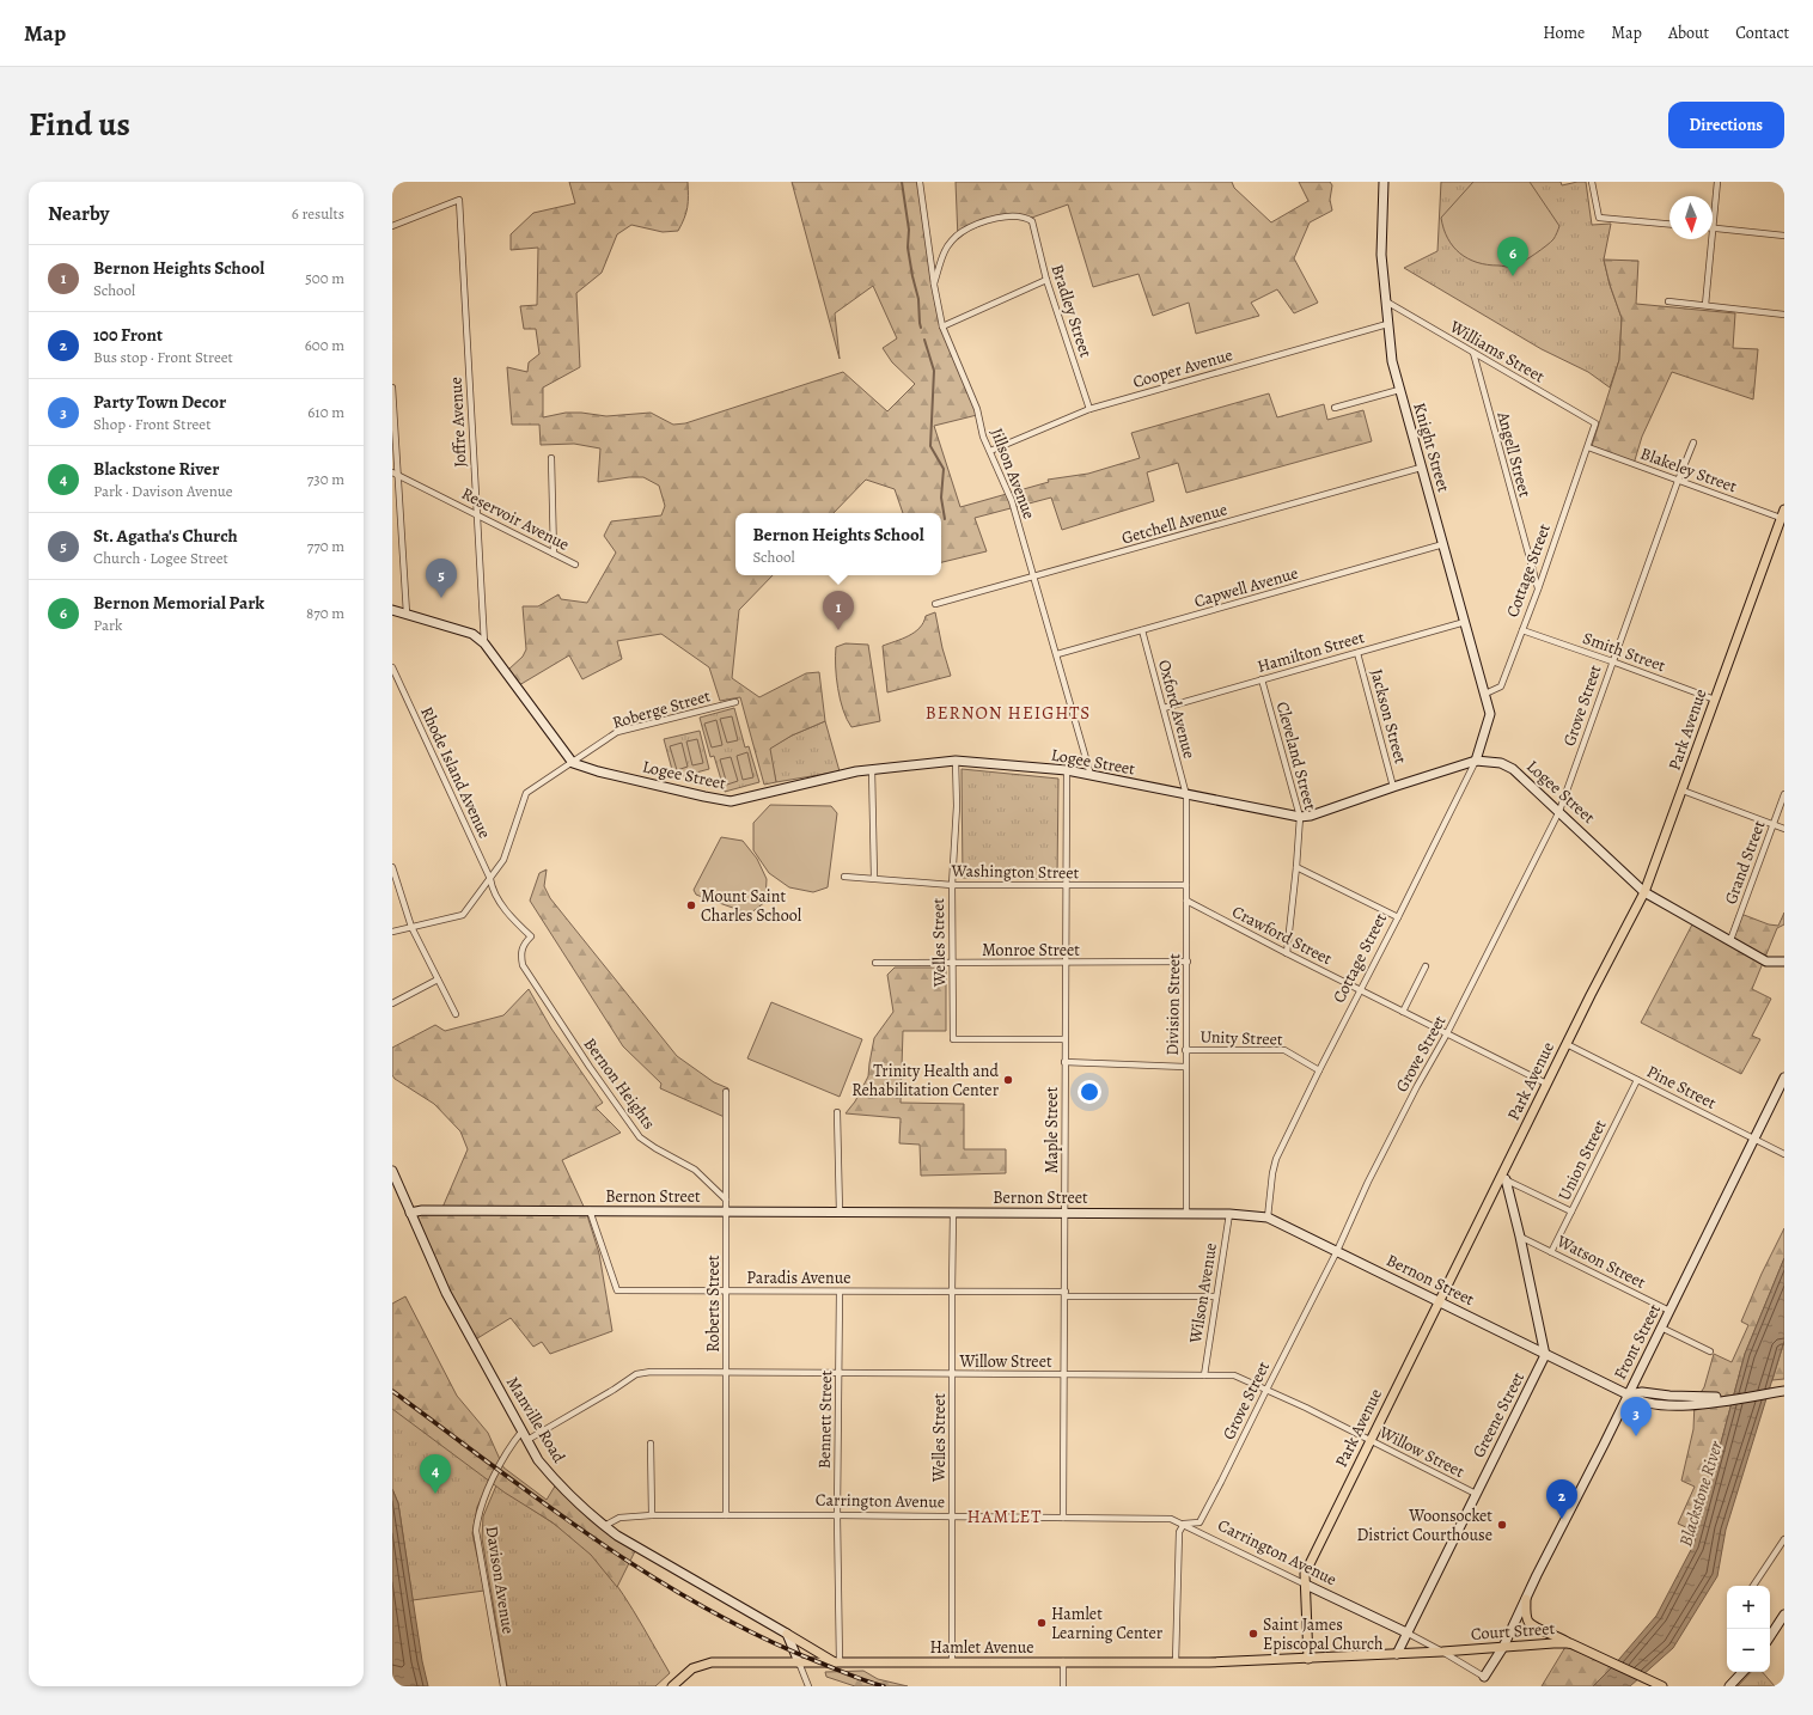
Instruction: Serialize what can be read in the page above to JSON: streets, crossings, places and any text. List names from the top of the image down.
{
  "streets": {
    "main road": ["Park Avenue", "Court Street", "Hamlet Avenue"],
    "street": [
      "Bradley Street",
      "Williams Street",
      "Cooper Avenue",
      "Joffre Avenue",
      "Knight Street",
      "Angell Street",
      "Blakeley Street",
      "Jillson Avenue",
      "Reservoir Avenue",
      "Getchell Avenue",
      "Cottage Street",
      "Capwell Avenue",
      "Hamilton Street",
      "Smith Street",
      "Grove Street",
      "Roberge Street",
      "Oxford Avenue",
      "Jackson Street",
      "Cleveland Street",
      "Logee Street",
      "Rhode Island Avenue",
      "Grand Street",
      "Washington Street",
      "Crawford Street",
      "Welles Street",
      "Monroe Street",
      "Division Street",
      "Unity Street",
      "Bernon Heights",
      "Pine Street",
      "Maple Street",
      "Union Street",
      "Bernon Street",
      "Watson Street",
      "Paradis Avenue",
      "Wilson Avenue",
      "Roberts Street",
      "Front Street",
      "Willow Street",
      "Greene Street",
      "Manville Road",
      "Bennett Street",
      "Carrington Avenue",
      "Davison Avenue"
    ]
  },
  "crossings": [
    ["Bradley Street", "Cooper Avenue"],
    ["Bradley Street", "Jillson Avenue"],
    ["Williams Street", "Knight Street"],
    ["Williams Street", "Angell Street"],
    ["Williams Street", "Cottage Street"],
    ["Cooper Avenue", "Knight Street"],
    ["Cooper Avenue", "Jillson Avenue"],
    ["Joffre Avenue", "Reservoir Avenue"],
    ["Knight Street", "Getchell Avenue"],
    ["Knight Street", "Cottage Street"],
    ["Knight Street", "Capwell Avenue"],
    ["Knight Street", "Hamilton Street"],
    ["Angell Street", "Cottage Street"],
    ["Blakeley Street", "Cottage Street"],
    ["Blakeley Street", "Grove Street"],
    ["Blakeley Street", "Park Avenue"],
    ["Jillson Avenue", "Getchell Avenue"],
    ["Jillson Avenue", "Capwell Avenue"],
    ["Jillson Avenue", "Logee Street"],
    ["Cottage Street", "Smith Street"],
    ["Cottage Street", "Logee Street"],
    ["Cottage Street", "Crawford Street"],
    ["Cottage Street", "Unity Street"],
    ["Cottage Street", "Bernon Street"],
    ["Capwell Avenue", "Oxford Avenue"],
    ["Hamilton Street", "Oxford Avenue"],
    ["Hamilton Street", "Jackson Street"],
    ["Hamilton Street", "Cleveland Street"],
    ["Smith Street", "Grove Street"],
    ["Smith Street", "Park Avenue"],
    ["Grove Street", "Logee Street"],
    ["Grove Street", "Crawford Street"],
    ["Grove Street", "Bernon Street"],
    ["Grove Street", "Willow Street"],
    ["Grove Street", "Carrington Avenue"],
    ["Roberge Street", "Logee Street"],
    ["Roberge Street", "Rhode Island Avenue"],
    ["Oxford Avenue", "Logee Street"],
    ["Oxford Avenue", "Division Street"],
    ["Jackson Street", "Logee Street"],
    ["Park Avenue", "Logee Street"],
    ["Park Avenue", "Crawford Street"],
    ["Park Avenue", "Pine Street"],
    ["Park Avenue", "Bernon Street"],
    ["Park Avenue", "Willow Street"],
    ["Park Avenue", "Carrington Avenue"],
    ["Park Avenue", "Hamlet Avenue"],
    ["Cleveland Street", "Logee Street"],
    ["Cleveland Street", "Crawford Street"],
    ["Logee Street", "Grand Street"],
    ["Logee Street", "Welles Street"],
    ["Logee Street", "Division Street"],
    ["Logee Street", "Maple Street"],
    ["Rhode Island Avenue", "Bernon Heights"],
    ["Washington Street", "Welles Street"],
    ["Washington Street", "Division Street"],
    ["Washington Street", "Maple Street"],
    ["Crawford Street", "Division Street"],
    ["Welles Street", "Monroe Street"],
    ["Welles Street", "Maple Street"],
    ["Welles Street", "Bernon Street"],
    ["Welles Street", "Paradis Avenue"],
    ["Welles Street", "Willow Street"],
    ["Welles Street", "Carrington Avenue"],
    ["Welles Street", "Hamlet Avenue"],
    ["Monroe Street", "Division Street"],
    ["Monroe Street", "Maple Street"],
    ["Division Street", "Unity Street"],
    ["Division Street", "Bernon Street"],
    ["Bernon Heights", "Roberts Street"],
    ["Pine Street", "Union Street"],
    ["Pine Street", "Front Street"],
    ["Maple Street", "Bernon Street"],
    ["Maple Street", "Paradis Avenue"],
    ["Maple Street", "Willow Street"],
    ["Maple Street", "Carrington Avenue"],
    ["Union Street", "Watson Street"],
    ["Bernon Street", "Paradis Avenue"],
    ["Bernon Street", "Wilson Avenue"],
    ["Bernon Street", "Roberts Street"],
    ["Bernon Street", "Front Street"],
    ["Bernon Street", "Greene Street"],
    ["Bernon Street", "Manville Road"],
    ["Watson Street", "Front Street"],
    ["Paradis Avenue", "Wilson Avenue"],
    ["Paradis Avenue", "Roberts Street"],
    ["Paradis Avenue", "Bennett Street"],
    ["Wilson Avenue", "Willow Street"],
    ["Roberts Street", "Willow Street"],
    ["Roberts Street", "Carrington Avenue"],
    ["Front Street", "Carrington Avenue"],
    ["Front Street", "Court Street"],
    ["Front Street", "Hamlet Avenue"],
    ["Willow Street", "Greene Street"],
    ["Willow Street", "Manville Road"],
    ["Willow Street", "Bennett Street"],
    ["Greene Street", "Carrington Avenue"],
    ["Greene Street", "Hamlet Avenue"],
    ["Manville Road", "Carrington Avenue"],
    ["Manville Road", "Davison Avenue"],
    ["Bennett Street", "Carrington Avenue"],
    ["Bennett Street", "Hamlet Avenue"],
    ["Carrington Avenue", "Court Street"],
    ["Carrington Avenue", "Hamlet Avenue"],
    ["Court Street", "Hamlet Avenue"]
  ],
  "districts": ["BERNON HEIGHTS", "HAMLET"],
  "water": ["Blackstone River"],
  "places": [
    "Mount Saint Charles School",
    "Trinity Health and Rehabilitation Center",
    "Woonsocket District Courthouse",
    "Hamlet Learning Center",
    "Saint James Episcopal Church"
  ],
  "north": "bottom",
  "page": {
    "header": "Map",
    "nav": [
      "Home",
      "Map",
      "About",
      "Contact"
    ],
    "title": "Find us",
    "buttons": "Directions",
    "heading": ["Nearby", "6 results"],
    "pins": [
      "6",
      "5",
      "1",
      "3",
      "4",
      "2"
    ],
    "list": [
      {
        "mark": "1",
        "name": "Bernon Heights School",
        "note": "School",
        "value": "500 m"
      },
      {
        "mark": "2",
        "name": "100 Front",
        "note": "Bus stop · Front Street",
        "value": "600 m"
      },
      {
        "mark": "3",
        "name": "Party Town Decor",
        "note": "Shop · Front Street",
        "value": "610 m"
      },
      {
        "mark": "4",
        "name": "Blackstone River",
        "note": "Park · Davison Avenue",
        "value": "730 m"
      },
      {
        "mark": "5",
        "name": "St. Agatha's Church",
        "note": "Church · Logee Street",
        "value": "770 m"
      },
      {
        "mark": "6",
        "name": "Bernon Memorial Park",
        "note": "Park",
        "value": "870 m"
      }
    ],
    "popup": ["Bernon Heights School", "School"],
    "map_buttons": ["+", "−"]
  }
}
